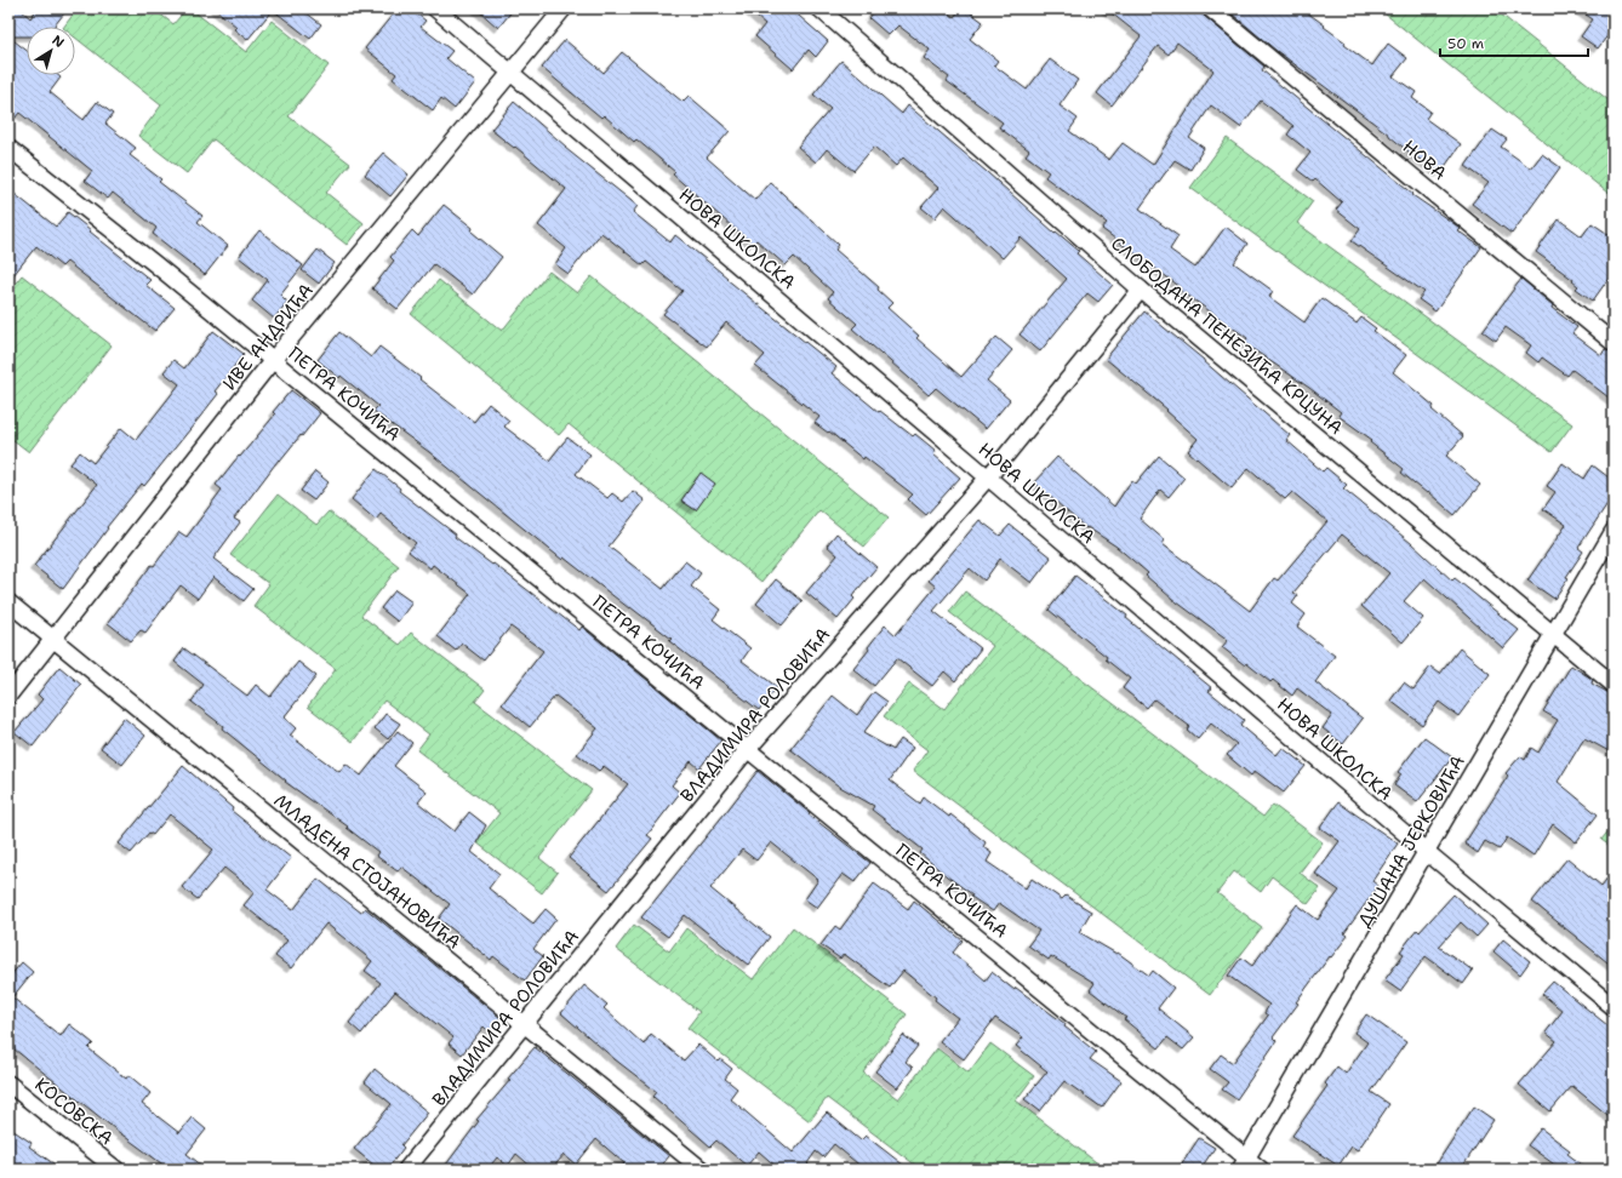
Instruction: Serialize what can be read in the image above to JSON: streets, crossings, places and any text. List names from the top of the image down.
{
  "streets": {
    "street": [
      "НОВА",
      "НОВА ШКОЛСКА",
      "СЛОБОДАНА ПЕНЕЗИЋА КРЦУНА",
      "ИВЕ АНДРИЋА",
      "ПЕТРА КОЧИЋА",
      "ВЛАДИМИРА РОЛОВИЋА",
      "ДУШАНА ЈЕРКОВИЋА",
      "МЛАДЕНА СТОЈАНОВИЋА",
      "КОСОВСКА"
    ]
  },
  "crossings": [
    ["НОВА ШКОЛСКА", "ИВЕ АНДРИЋА"],
    ["НОВА ШКОЛСКА", "ВЛАДИМИРА РОЛОВИЋА"],
    ["НОВА ШКОЛСКА", "ДУШАНА ЈЕРКОВИЋА"],
    ["СЛОБОДАНА ПЕНЕЗИЋА КРЦУНА", "ВЛАДИМИРА РОЛОВИЋА"],
    ["СЛОБОДАНА ПЕНЕЗИЋА КРЦУНА", "ДУШАНА ЈЕРКОВИЋА"],
    ["ИВЕ АНДРИЋА", "ПЕТРА КОЧИЋА"],
    ["ИВЕ АНДРИЋА", "МЛАДЕНА СТОЈАНОВИЋА"],
    ["ПЕТРА КОЧИЋА", "ВЛАДИМИРА РОЛОВИЋА"],
    ["ПЕТРА КОЧИЋА", "ДУШАНА ЈЕРКОВИЋА"],
    ["ВЛАДИМИРА РОЛОВИЋА", "МЛАДЕНА СТОЈАНОВИЋА"]
  ],
  "scale_bar": "50 m",
  "north": "top right"
}
